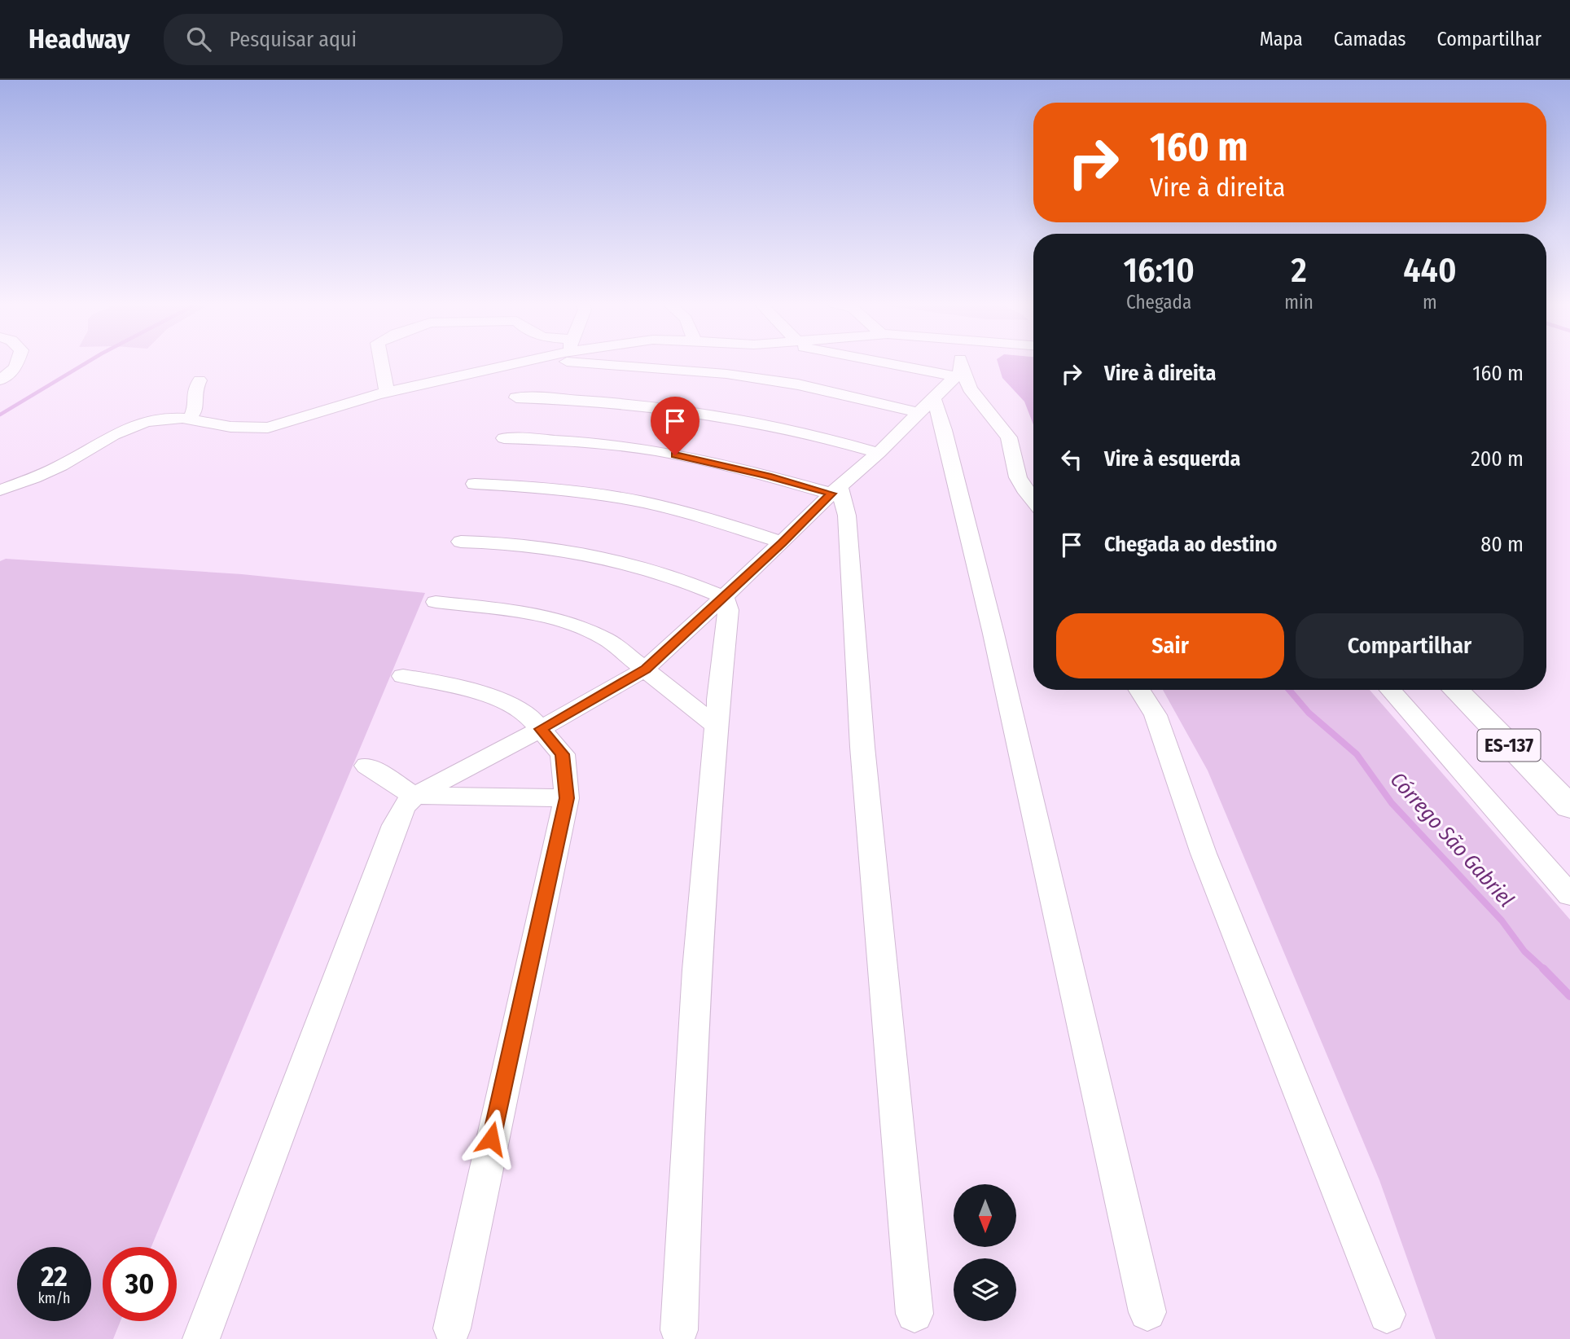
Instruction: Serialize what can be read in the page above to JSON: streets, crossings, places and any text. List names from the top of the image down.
{
  "streets": {
    "main road": ["ES-137"]
  },
  "water": ["Córrego São Gabriel"],
  "north": "bottom",
  "page": {
    "header": "Headway",
    "search": "Pesquisar aqui",
    "nav": ["Mapa", "Camadas", "Compartilhar"],
    "turn": ["160 m", "Vire à direita"],
    "eta": [
      "16:10",
      "Chegada",
      "2",
      "min",
      "440",
      "m"
    ],
    "list": [
      {
        "name": "Vire à direita",
        "value": "160 m"
      },
      {
        "name": "Vire à esquerda",
        "value": "200 m"
      },
      {
        "name": "Chegada ao destino",
        "value": "80 m"
      }
    ],
    "buttons": ["Sair", "Compartilhar"],
    "speed": "22 km/h",
    "limit": "30"
  }
}
